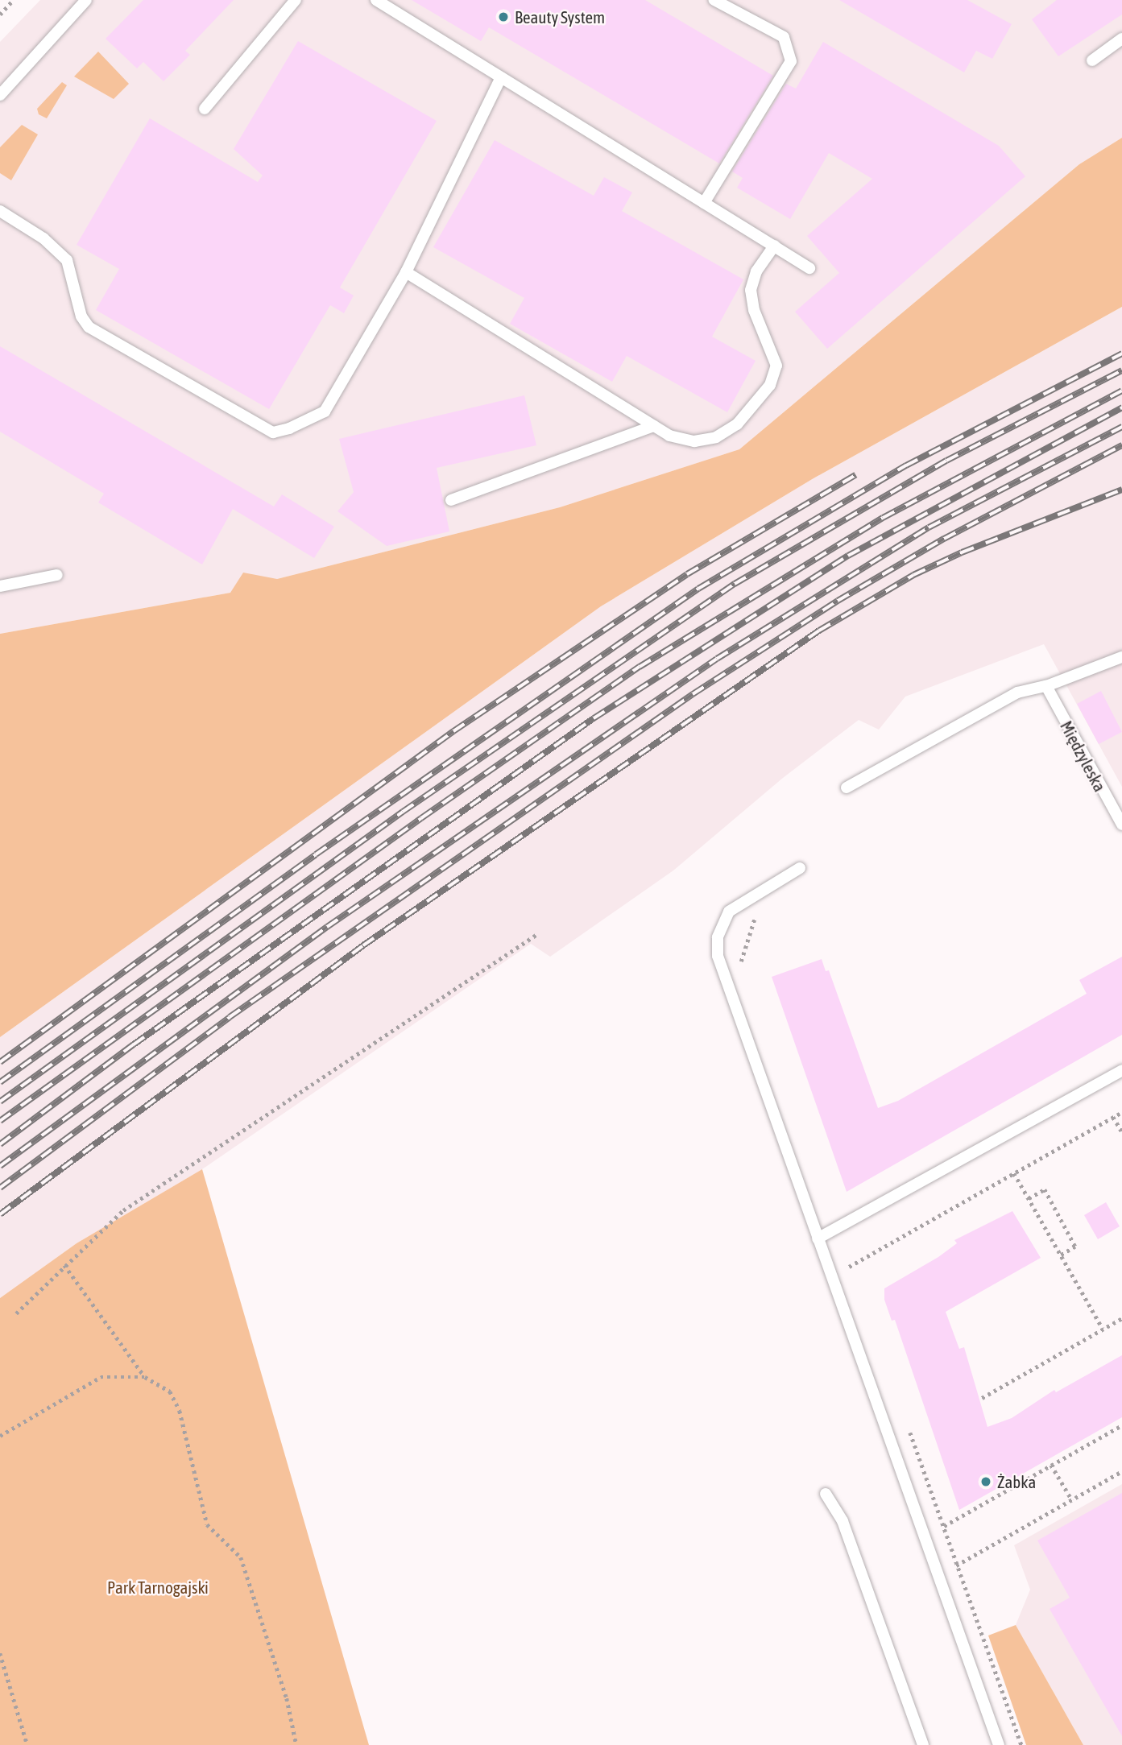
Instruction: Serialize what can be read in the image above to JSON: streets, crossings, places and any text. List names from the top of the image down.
{
  "streets": {
    "lane": ["Międzyleska"]
  },
  "parks": ["Park Tarnogajski"],
  "places": ["Beauty System", "Żabka"]
}
